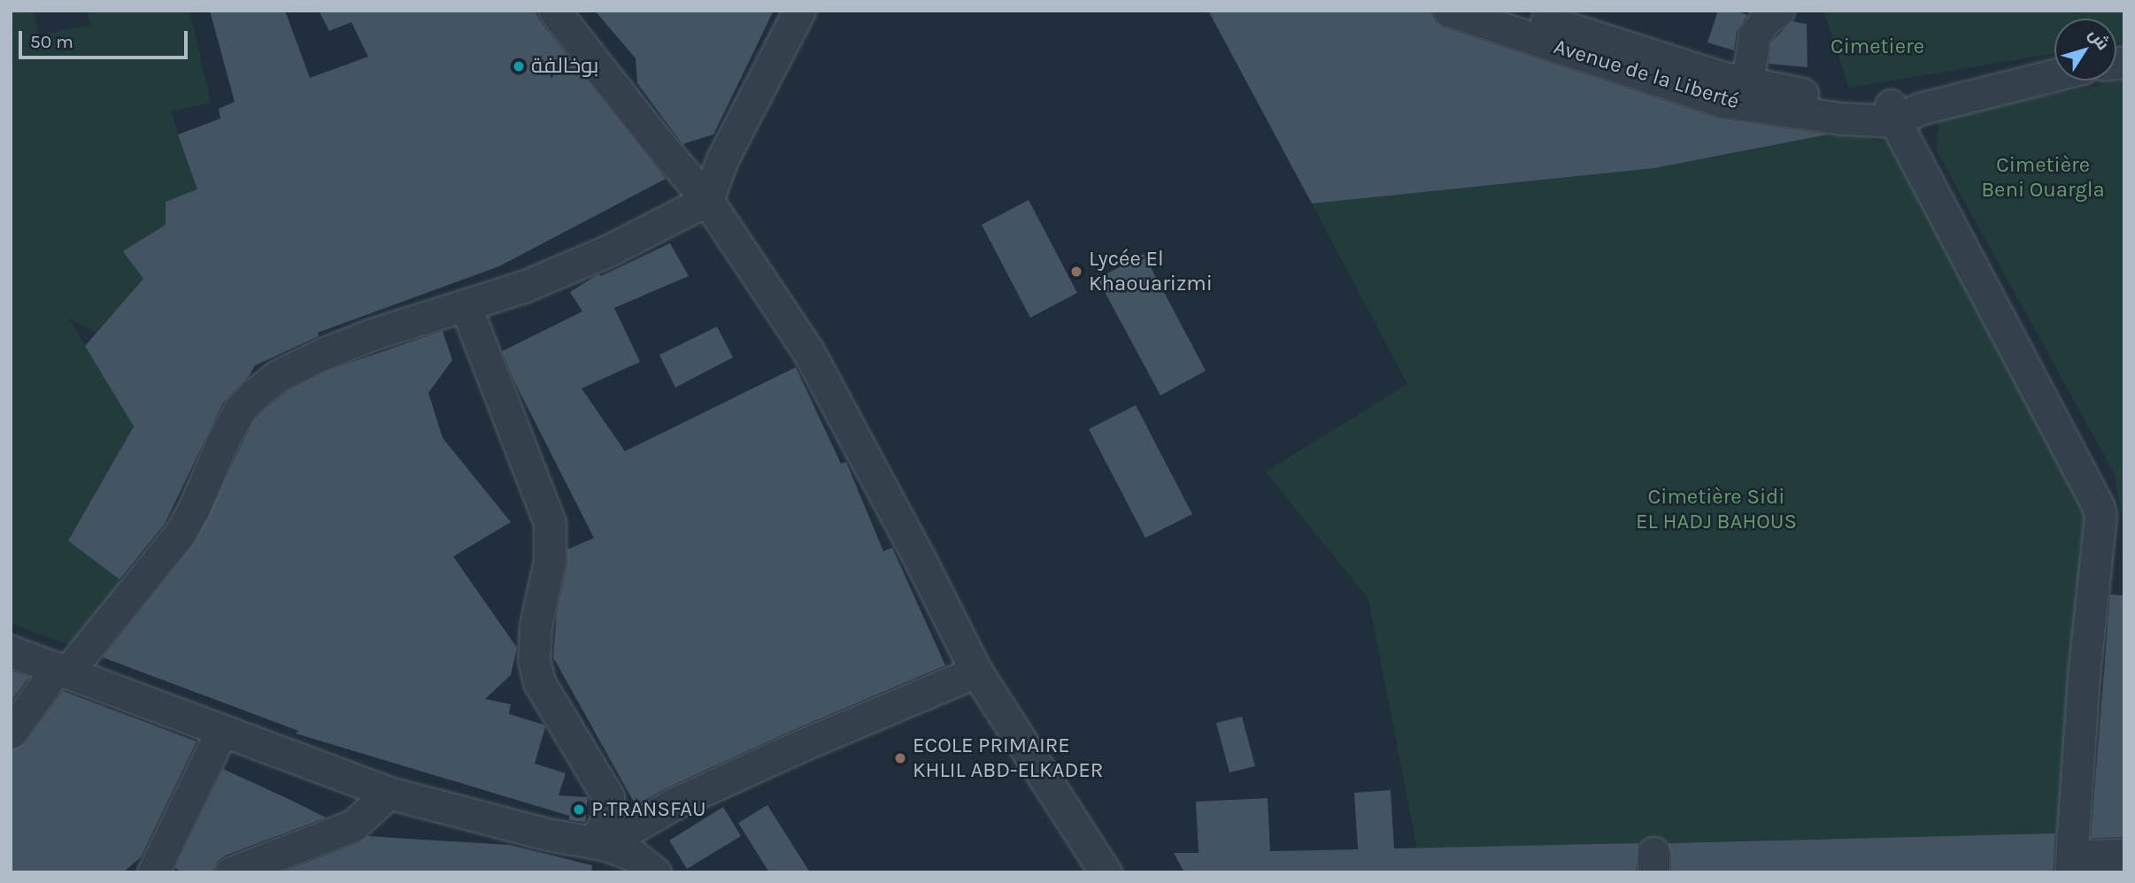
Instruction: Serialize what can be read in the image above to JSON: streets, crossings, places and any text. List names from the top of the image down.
{
  "streets": {
    "street": ["Avenue de la Liberté"]
  },
  "parks": ["Cimetiere", "Cimetière Beni Ouargla", "Cimetière Sidi EL HADJ BAHOUS"],
  "places": [
    "بوخالفة",
    "Lycée El Khaouarizmi",
    "ECOLE PRIMAIRE KHLIL ABD-ELKADER",
    "P.TRANSFAU"
  ],
  "scale_bar": "50 m",
  "north": "top right"
}
